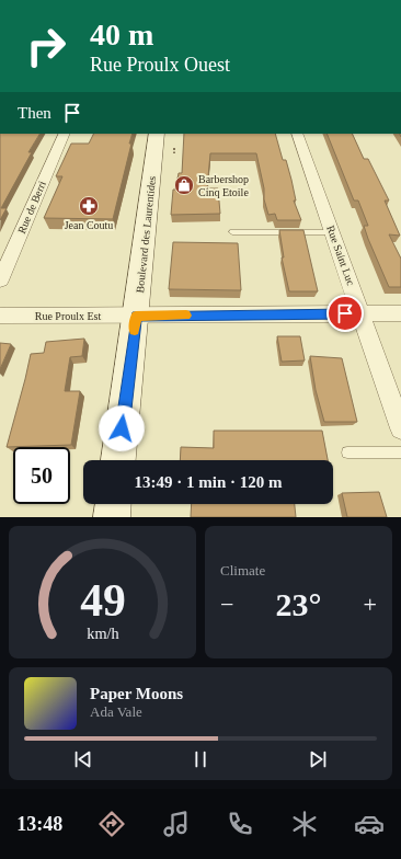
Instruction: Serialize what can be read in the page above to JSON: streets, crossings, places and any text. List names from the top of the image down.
{
  "streets": {
    "main road": ["Boulevard des Laurentides"],
    "street": ["Rue de Berri", "Rue Saint Luc", "Rue Proulx Est"]
  },
  "crossings": [
    ["Boulevard des Laurentides", "Rue Proulx Est"],
    ["Rue Saint Luc", "Rue Proulx Est"]
  ],
  "places": {
    "shop": ["Barbershop Cinq Etoile"],
    "pharmacy": ["Jean Coutu"]
  },
  "page": {
    "turn": ["40 m", "Rue Proulx Ouest"],
    "then": "Then",
    "limit": "50",
    "trip": "13:49 · 1 min · 120 m",
    "tile": "Climate",
    "heat": ["−", "23°", "+"],
    "song": ["Paper Moons", "Ada Vale"],
    "tabs": "13:48",
    "gauge": ["49", "km/h"]
  }
}
